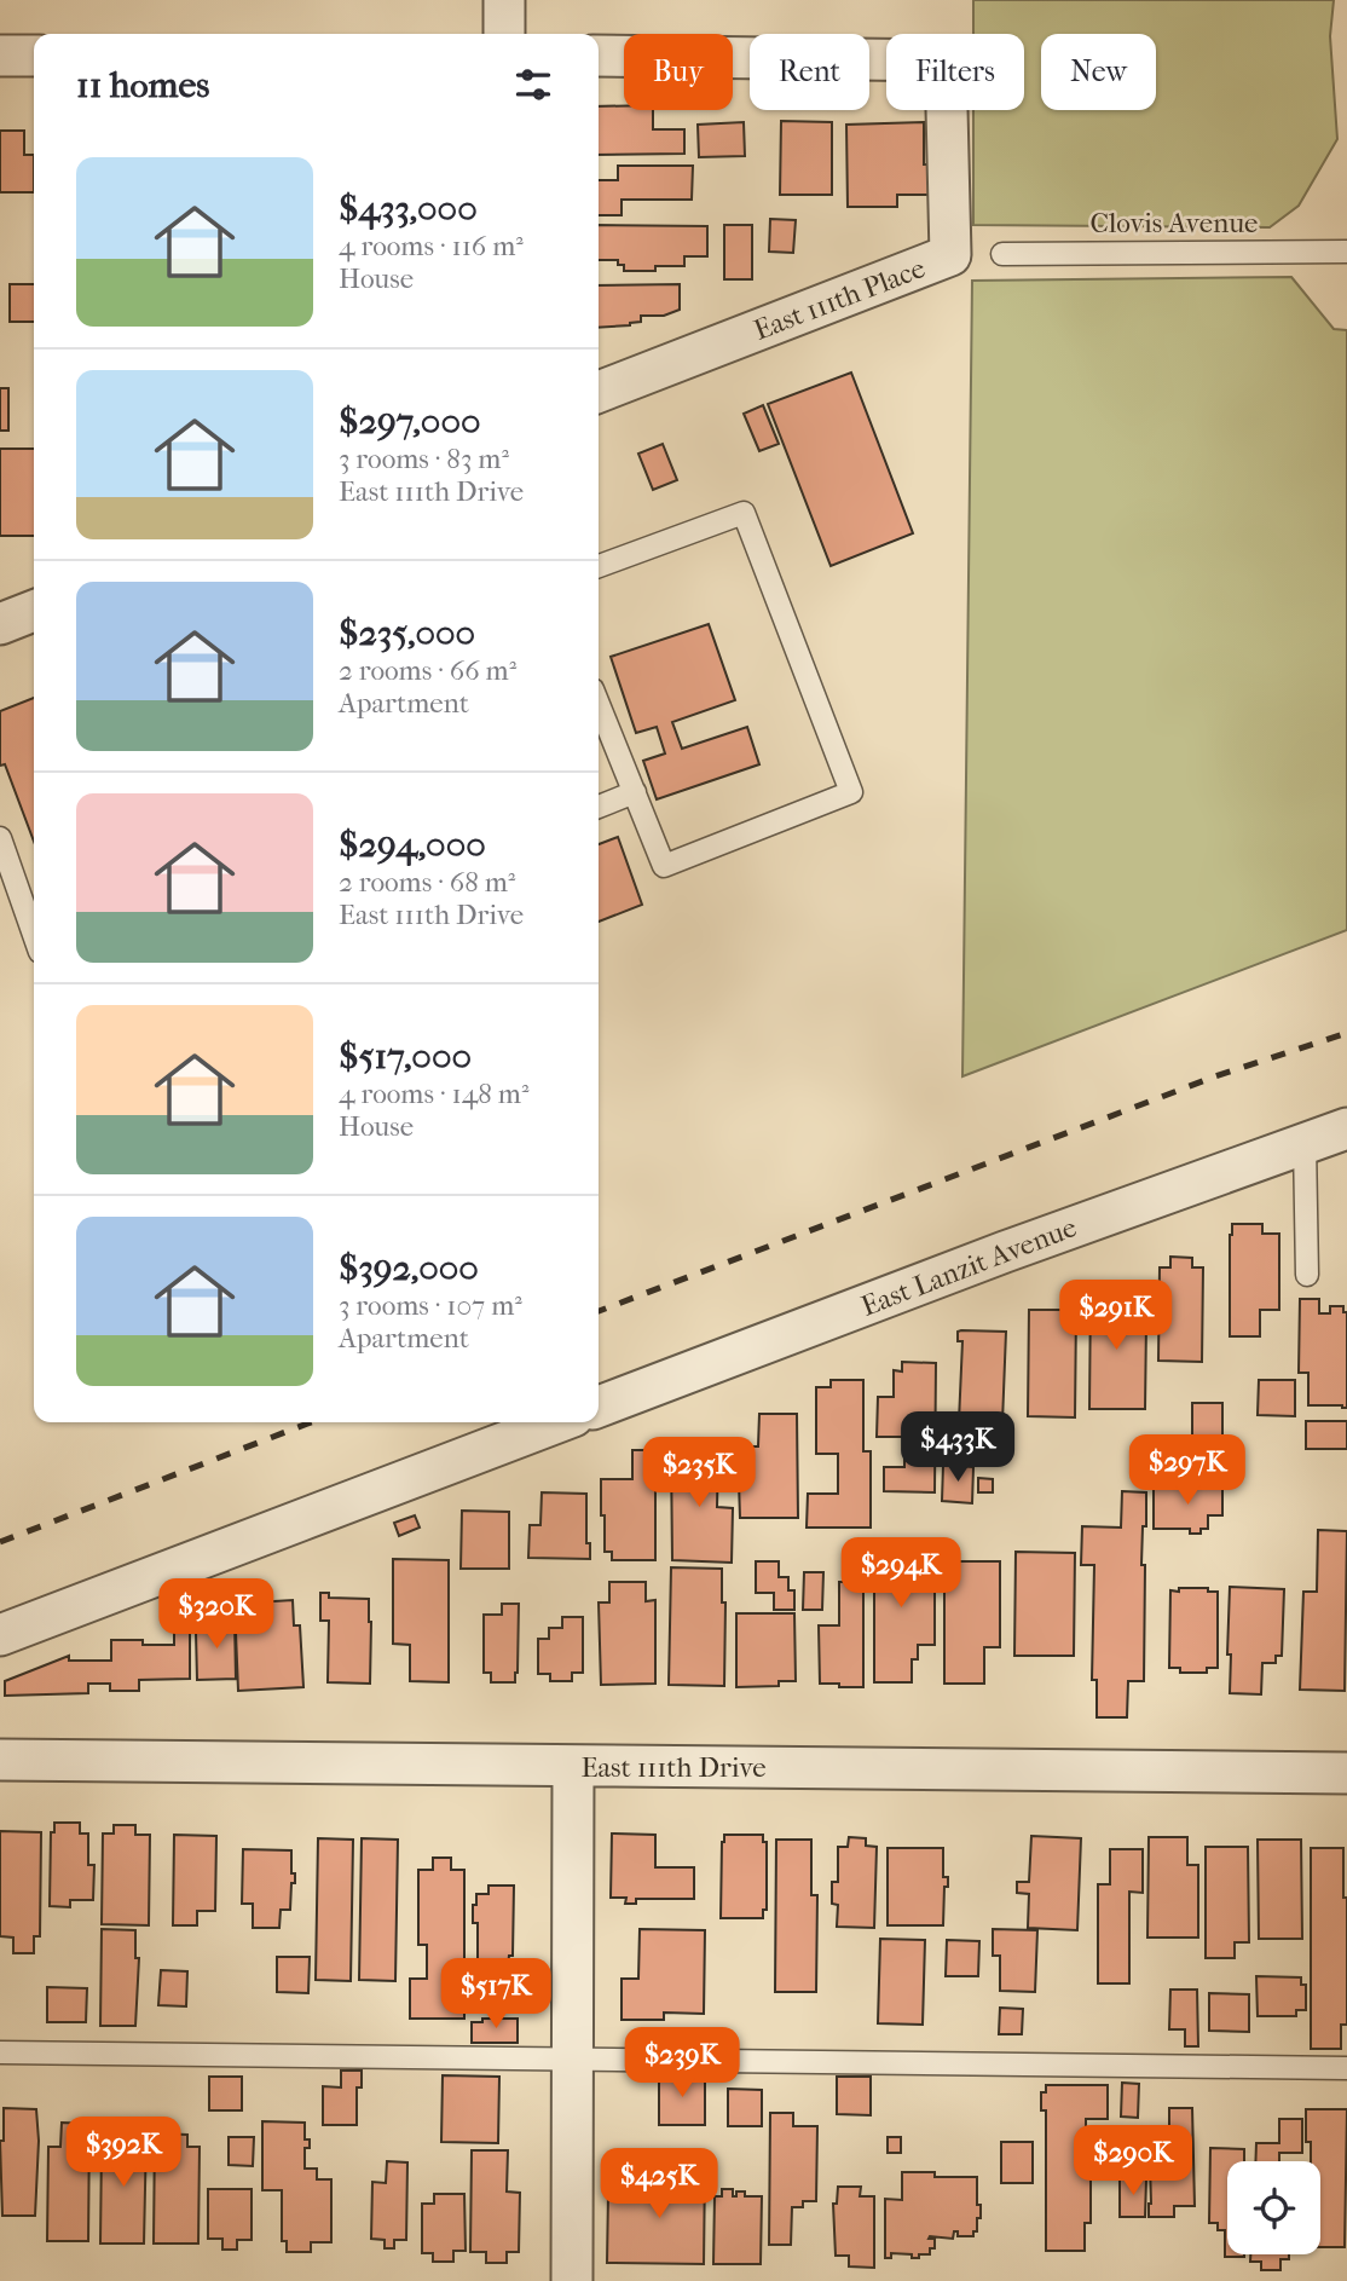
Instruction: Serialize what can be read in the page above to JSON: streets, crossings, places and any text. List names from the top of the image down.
{
  "streets": {
    "street": ["East 111th Place", "East Lanzit Avenue", "East 111th Drive"],
    "lane": ["Clovis Avenue"]
  },
  "page": {
    "chip": [
      "Buy",
      "Rent",
      "Filters",
      "New"
    ],
    "heading": "11 homes",
    "list": [
      {
        "name": "$433,000",
        "note": "4 rooms · 116 m² · House"
      },
      {
        "name": "$297,000",
        "note": "3 rooms · 83 m² · East 111th Drive"
      },
      {
        "name": "$235,000",
        "note": "2 rooms · 66 m² · Apartment"
      },
      {
        "name": "$294,000",
        "note": "2 rooms · 68 m² · East 111th Drive"
      },
      {
        "name": "$517,000",
        "note": "4 rooms · 148 m² · House"
      },
      {
        "name": "$392,000",
        "note": "3 rooms · 107 m² · Apartment"
      }
    ],
    "price": [
      "$291K",
      "$433K",
      "$297K",
      "$235K",
      "$294K",
      "$320K",
      "$517K",
      "$239K",
      "$392K",
      "$290K",
      "$425K"
    ]
  }
}
